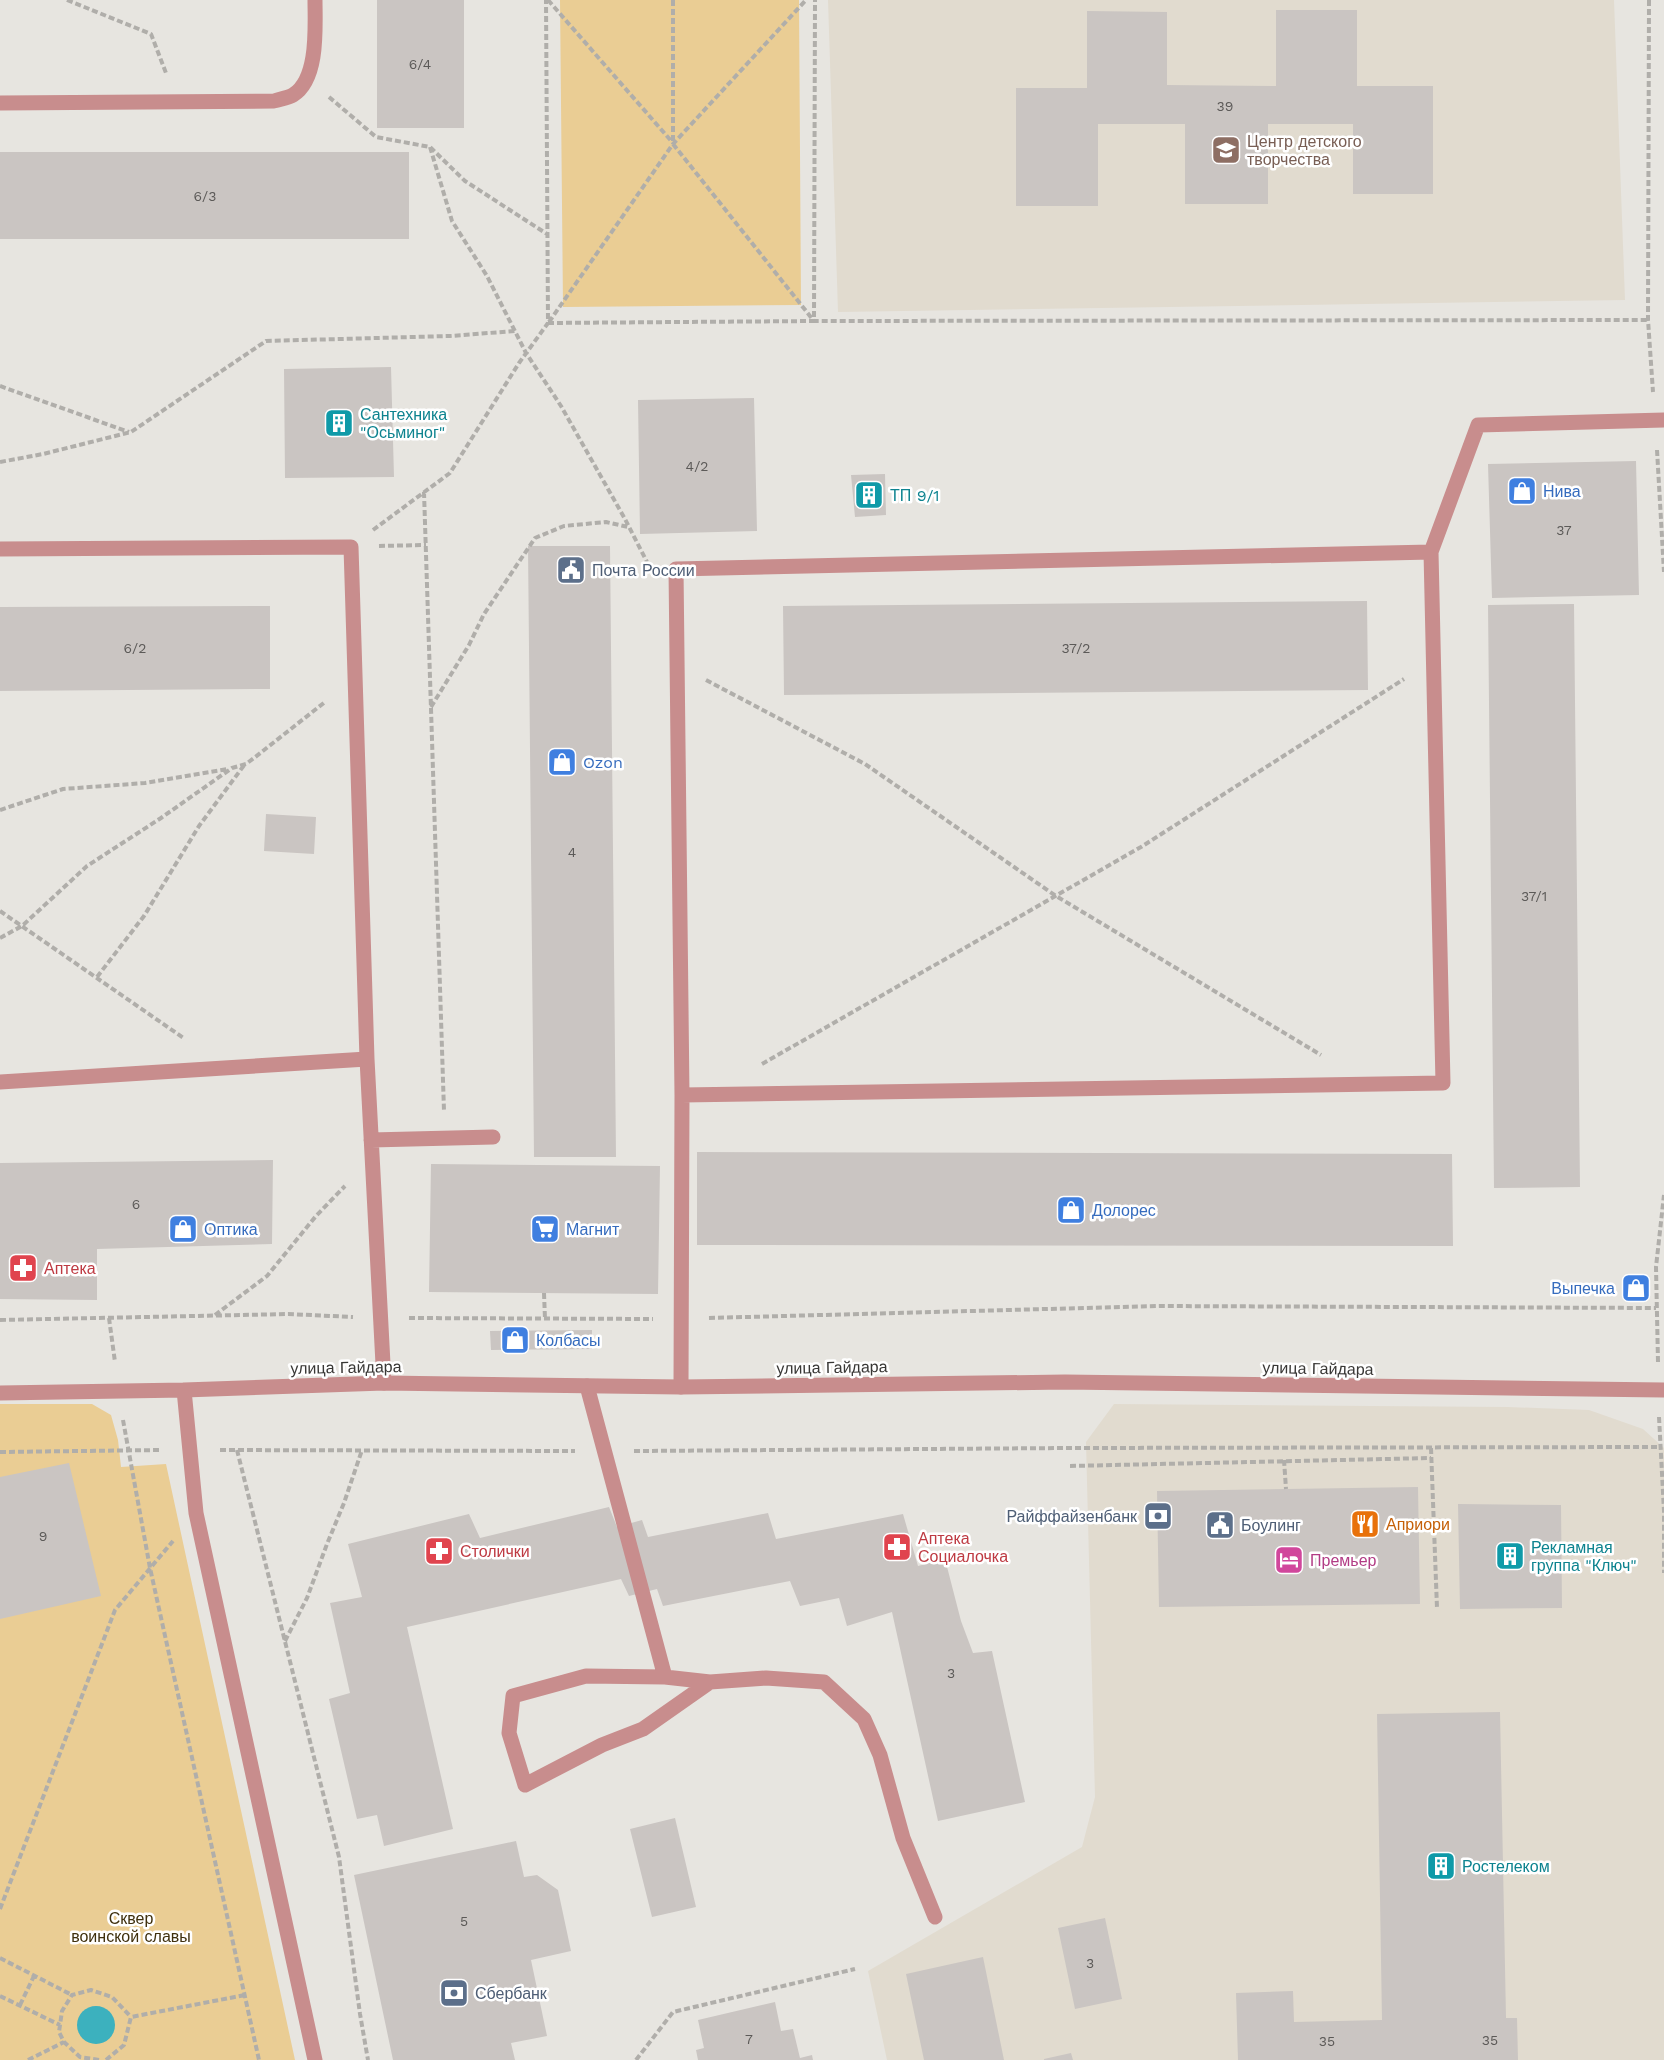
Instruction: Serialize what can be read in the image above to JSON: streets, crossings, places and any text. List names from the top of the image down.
{
  "streets": {
    "street": ["улица Гайдара"]
  },
  "parks": ["Сквер воинской славы"],
  "places": {
    "school or university": ["Центр детского творчества"],
    "building": [
      "Сантехника \"Осьминог\"",
      "ТП 9/1",
      "Рекламная группа \"Ключ\"",
      "Ростелеком"
    ],
    "shop": [
      "Нива",
      "Ozon",
      "Долорес",
      "Оптика",
      "Выпечка",
      "Колбасы"
    ],
    "public building": ["Почта России", "Боулинг"],
    "supermarket": ["Магнит"],
    "pharmacy": ["Аптека", "Аптека Социалочка", "Столички"],
    "bank": ["Райффайзенбанк", "Сбербанк"],
    "restaurant": ["Априори"],
    "hotel": ["Премьер"]
  },
  "house_numbers": [
    "6/4",
    "39",
    "6/3",
    "4/2",
    "37",
    "6/2",
    "37/2",
    "4",
    "37/1",
    "6",
    "9",
    "3",
    "5",
    "3",
    "7",
    "35",
    "35"
  ]
}
